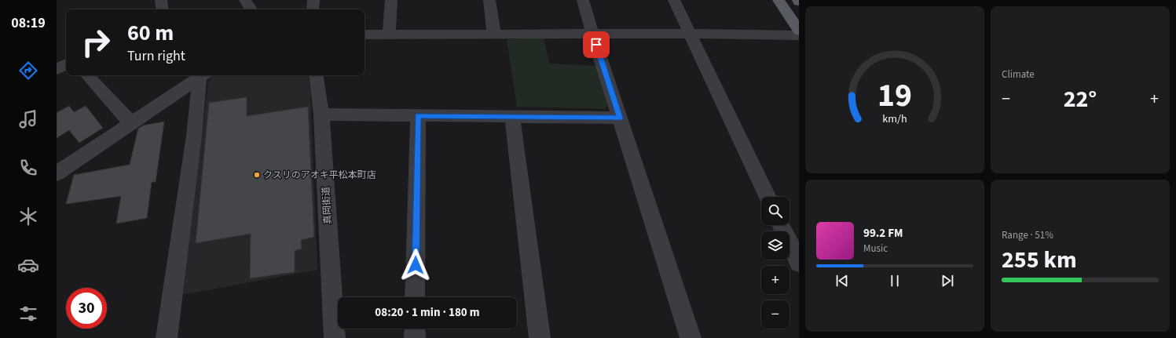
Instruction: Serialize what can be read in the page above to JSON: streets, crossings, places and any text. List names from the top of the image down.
{
  "streets": {
    "street": ["真岡街道"]
  },
  "places": ["クスリのアオキ平松本町店"],
  "page": {
    "tabs": "08:19",
    "tile": [
      "Climate",
      ["Range · 51%", "255 km"]
    ],
    "turn": ["60 m", "Turn right"],
    "heat": ["−", "22°", "+"],
    "map_buttons": ["+", "−"],
    "song": ["99.2 FM", "Music"],
    "limit": "30",
    "trip": "08:20 · 1 min · 180 m",
    "gauge": ["19", "km/h"]
  }
}
